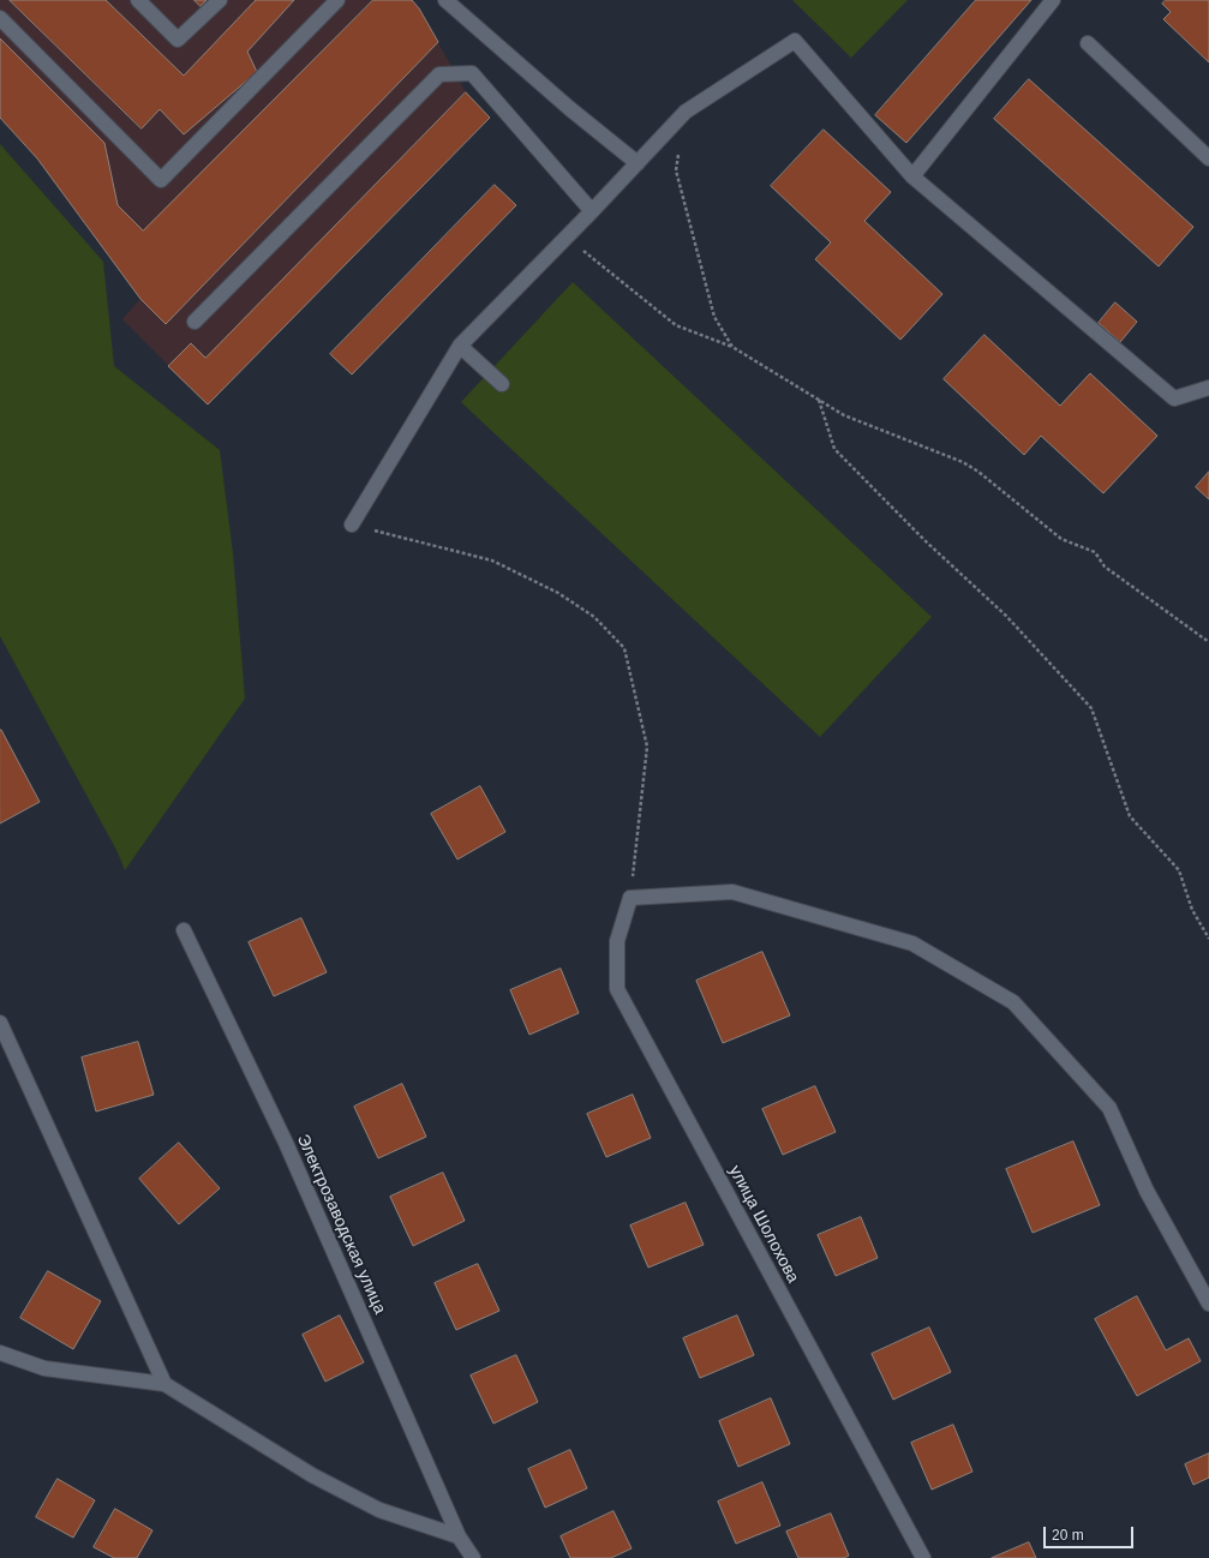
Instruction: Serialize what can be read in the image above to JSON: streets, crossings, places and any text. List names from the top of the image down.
{
  "streets": {
    "street": ["Электрозаводская улица", "улица Шолохова"]
  },
  "scale_bar": "20 m"
}
